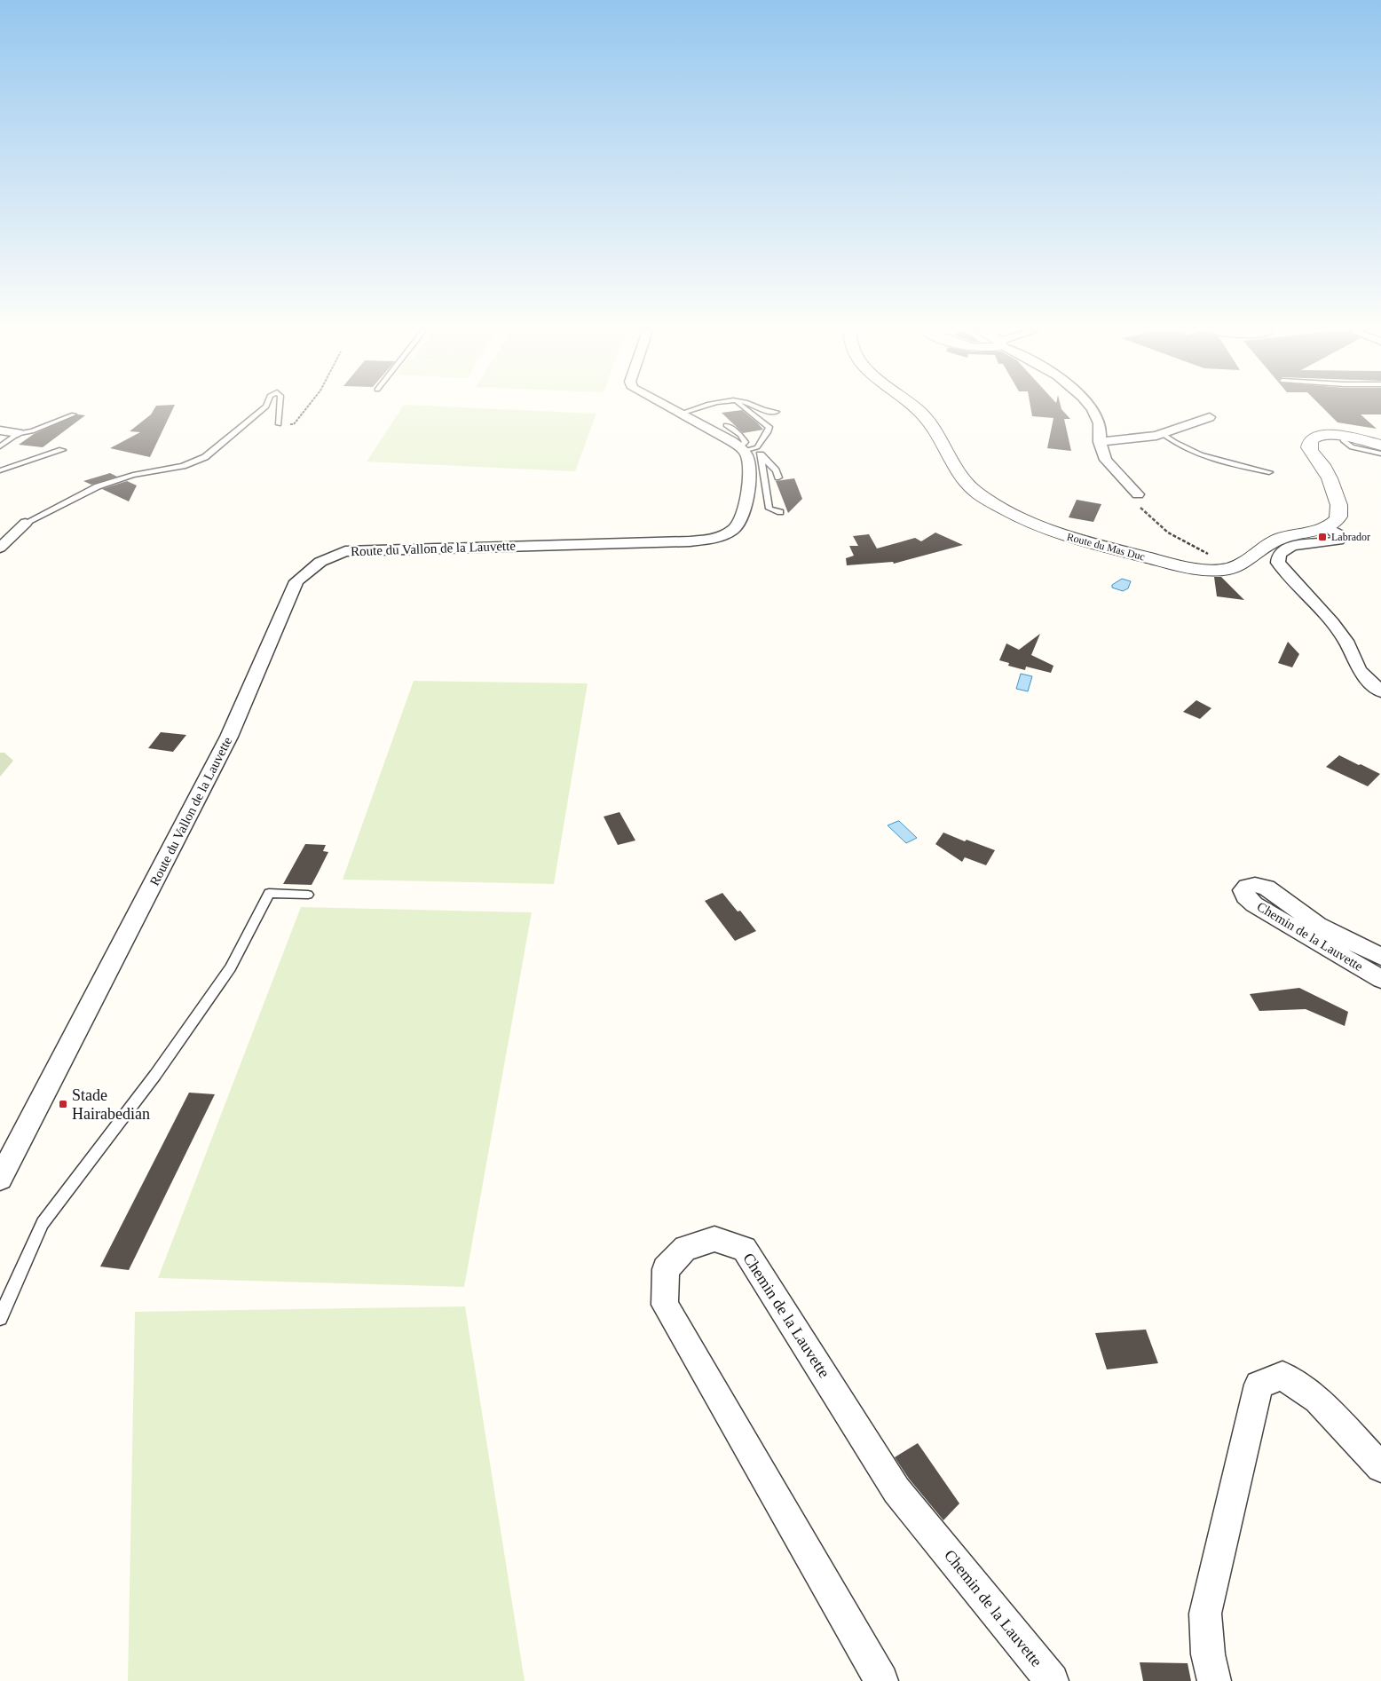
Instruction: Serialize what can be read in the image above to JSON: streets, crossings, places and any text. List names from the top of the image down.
{
  "streets": {
    "street": ["Route du Mas Duc", "Route du Vallon de la Lauvette", "Chemin de la Lauvette"]
  },
  "places": {
    "transit": ["Labrador", "Stade Hairabedian"]
  }
}
